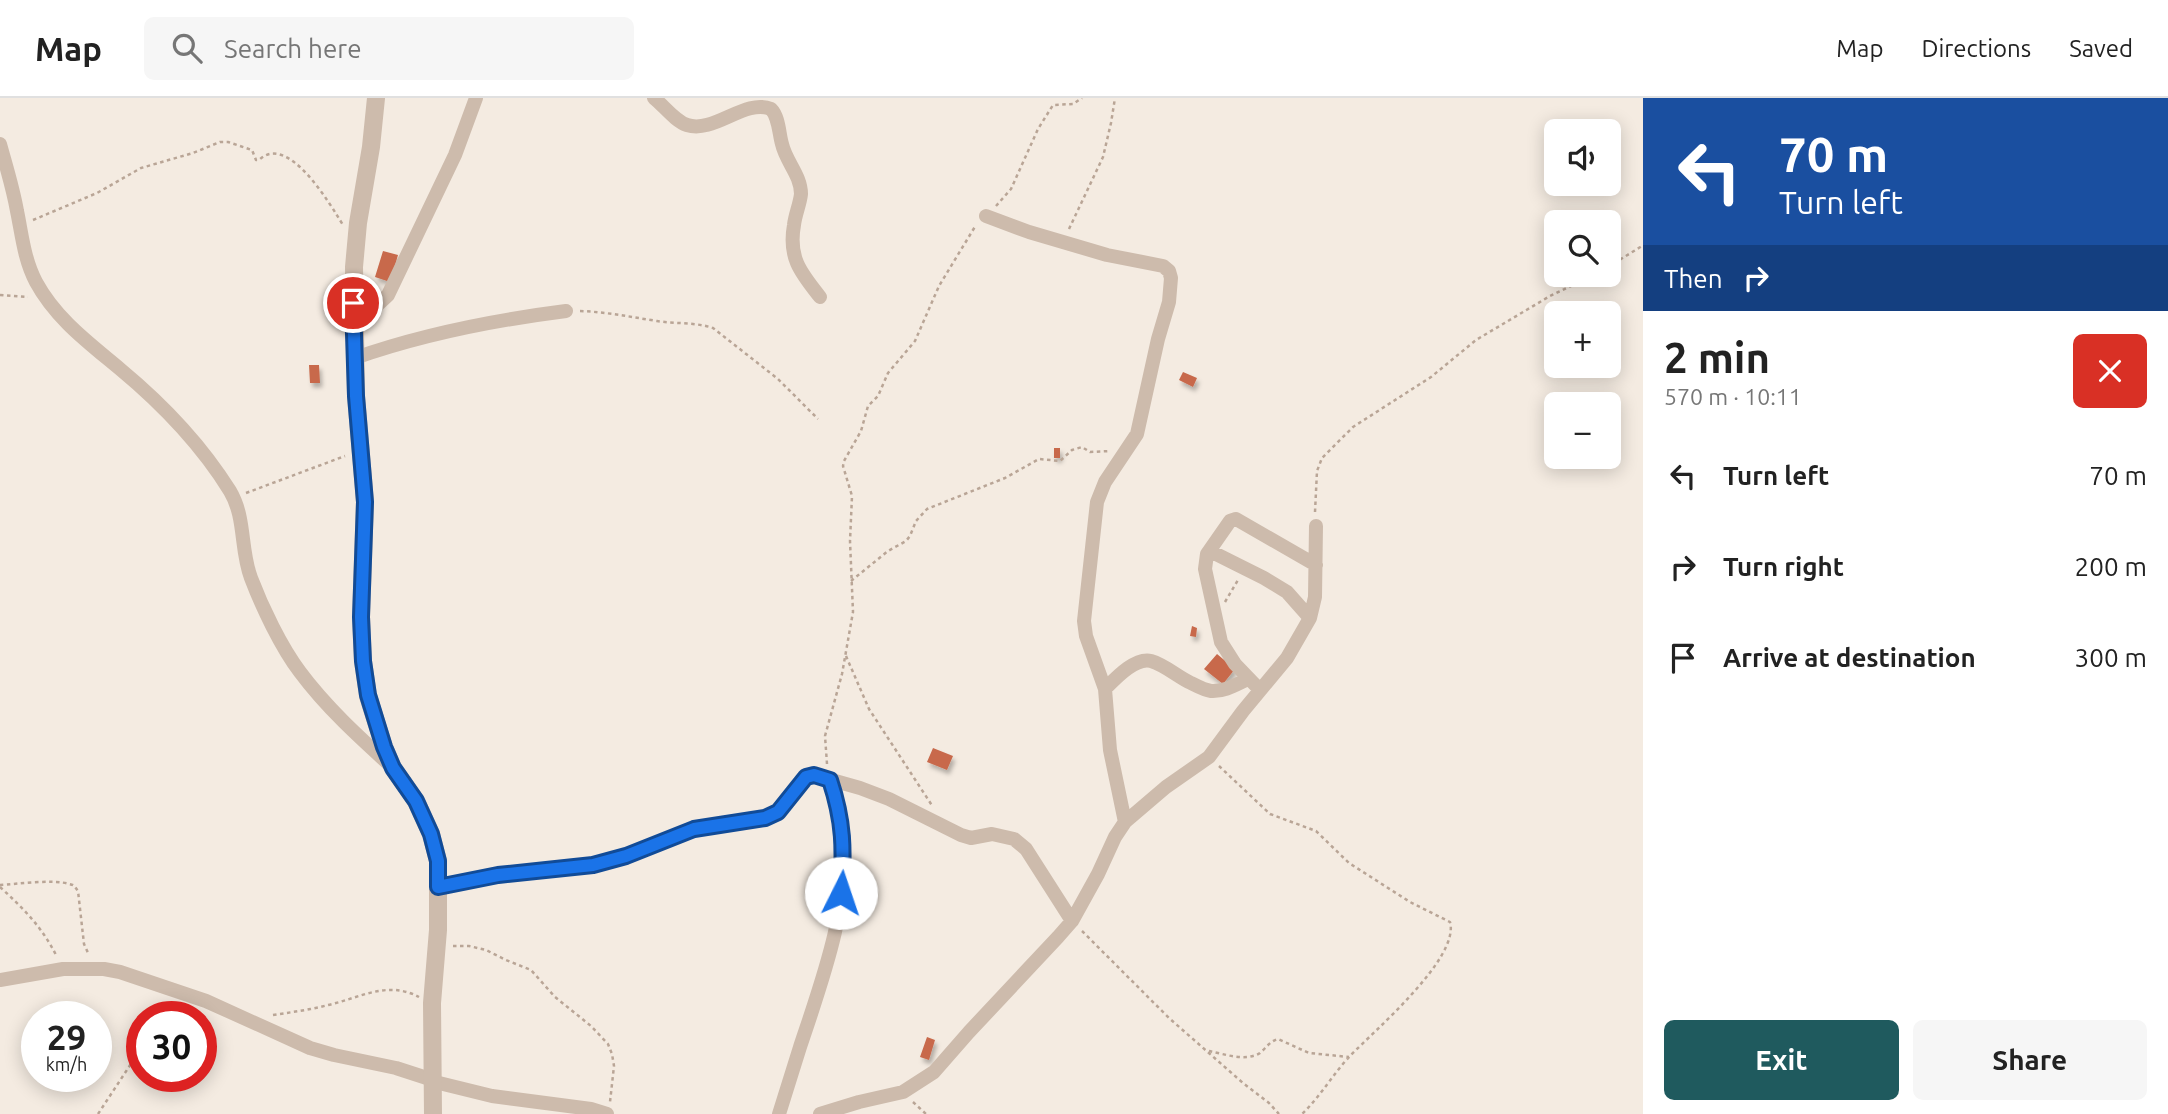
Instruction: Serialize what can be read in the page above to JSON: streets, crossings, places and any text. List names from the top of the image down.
{
  "page": {
    "header": "Map",
    "search": "Search here",
    "nav": ["Map", "Directions", "Saved"],
    "turn": ["70 m", "Turn left"],
    "map_buttons": ["+", "−"],
    "then": "Then",
    "heading": ["2 min", "570 m · 10:11"],
    "list": [
      {
        "name": "Turn left",
        "value": "70 m"
      },
      {
        "name": "Turn right",
        "value": "200 m"
      },
      {
        "name": "Arrive at destination",
        "value": "300 m"
      }
    ],
    "speed": "29 km/h",
    "limit": "30",
    "buttons": ["Exit", "Share"]
  }
}
